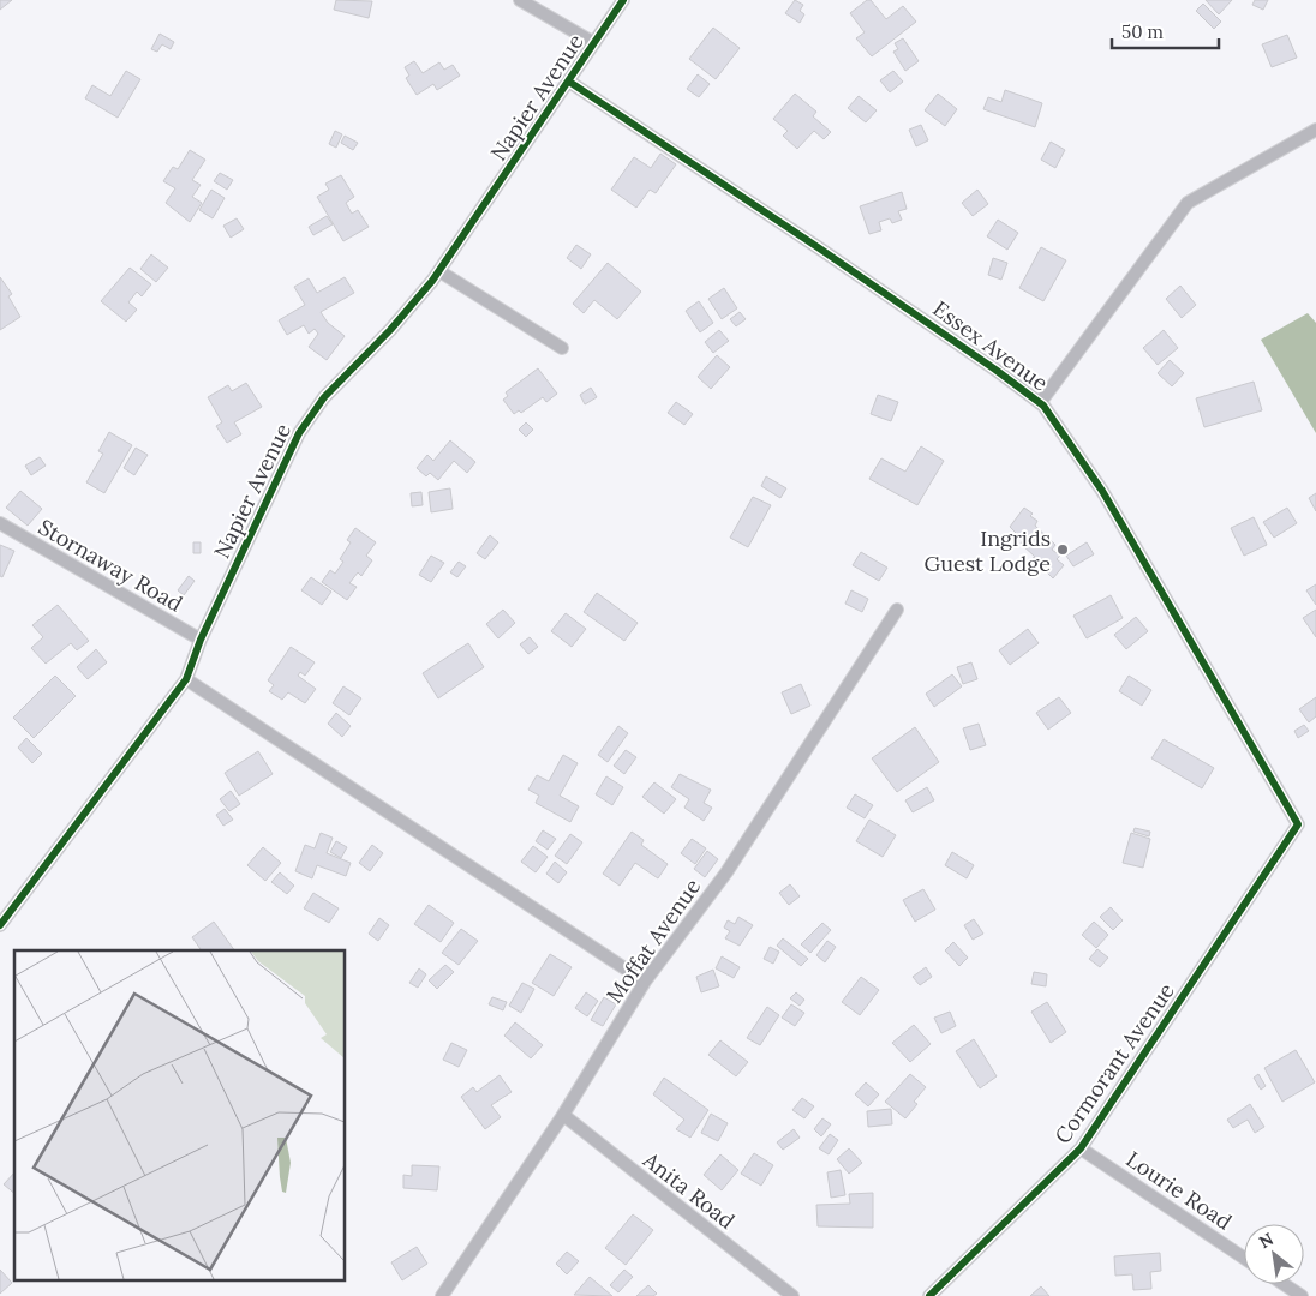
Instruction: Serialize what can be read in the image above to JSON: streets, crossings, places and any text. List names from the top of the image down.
{
  "streets": {
    "street": [
      "Napier Avenue",
      "Essex Avenue",
      "Stornaway Road",
      "Moffat Avenue",
      "Cormorant Avenue",
      "Anita Road",
      "Lourie Road"
    ]
  },
  "crossings": [
    ["Napier Avenue", "Essex Avenue"],
    ["Napier Avenue", "Stornaway Road"],
    ["Essex Avenue", "Cormorant Avenue"],
    ["Moffat Avenue", "Anita Road"],
    ["Cormorant Avenue", "Lourie Road"]
  ],
  "places": ["Ingrids Guest Lodge"],
  "scale_bar": "50 m",
  "north": "top left"
}
